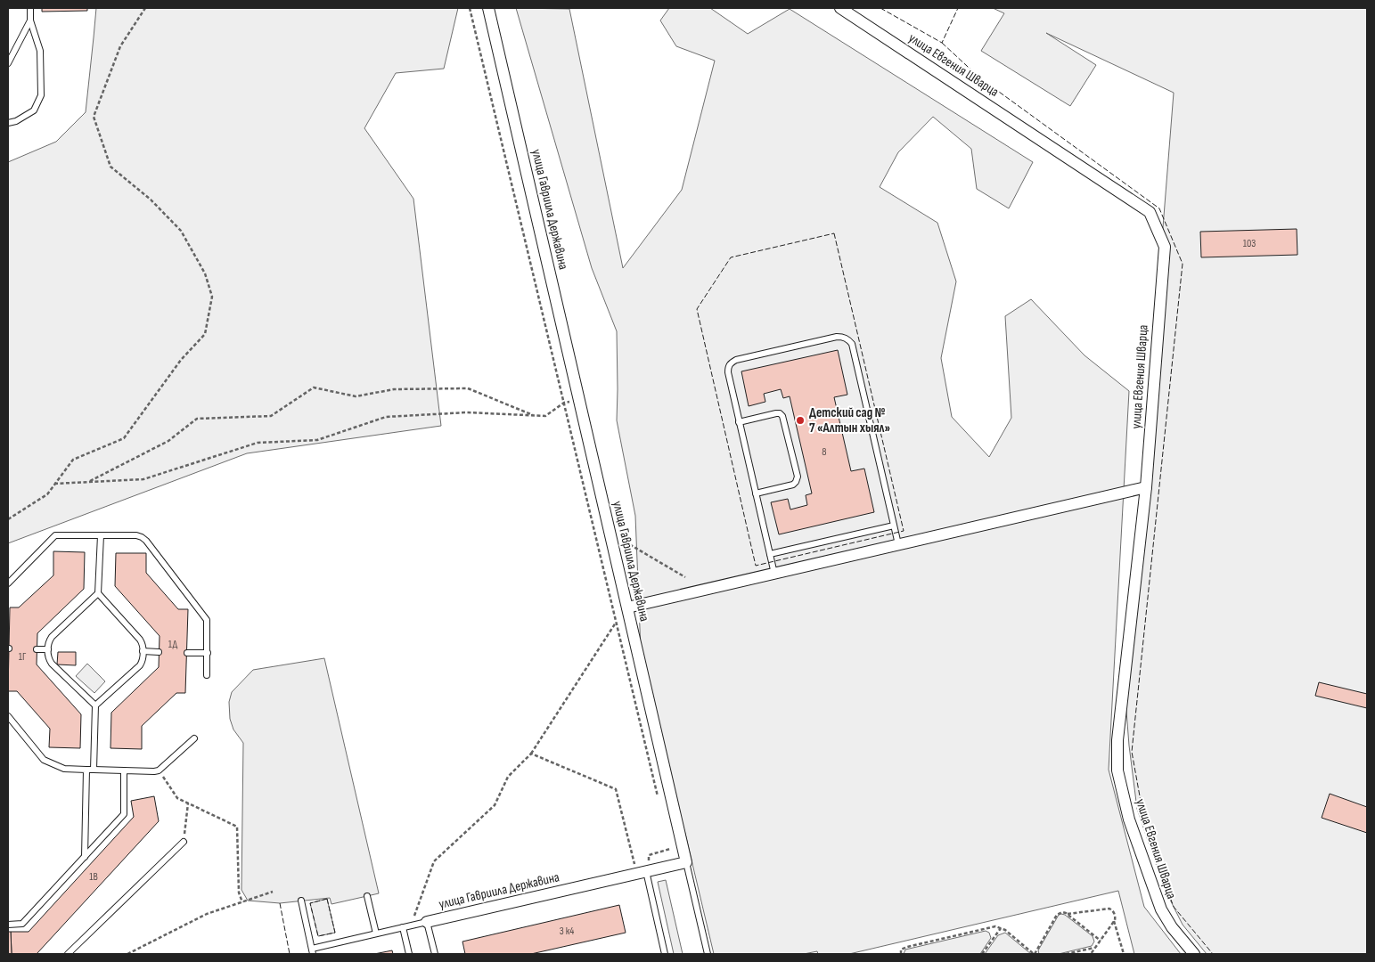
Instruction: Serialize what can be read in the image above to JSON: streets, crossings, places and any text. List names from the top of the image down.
{
  "streets": {
    "street": ["улица Евгения Шварца", "улица Гавриила Державина"]
  },
  "places": ["Детский сад № 7 «Алтын хыял»"],
  "house_numbers": [
    "103",
    "8",
    "1Д",
    "1Г",
    "1В",
    "3 к4"
  ]
}
